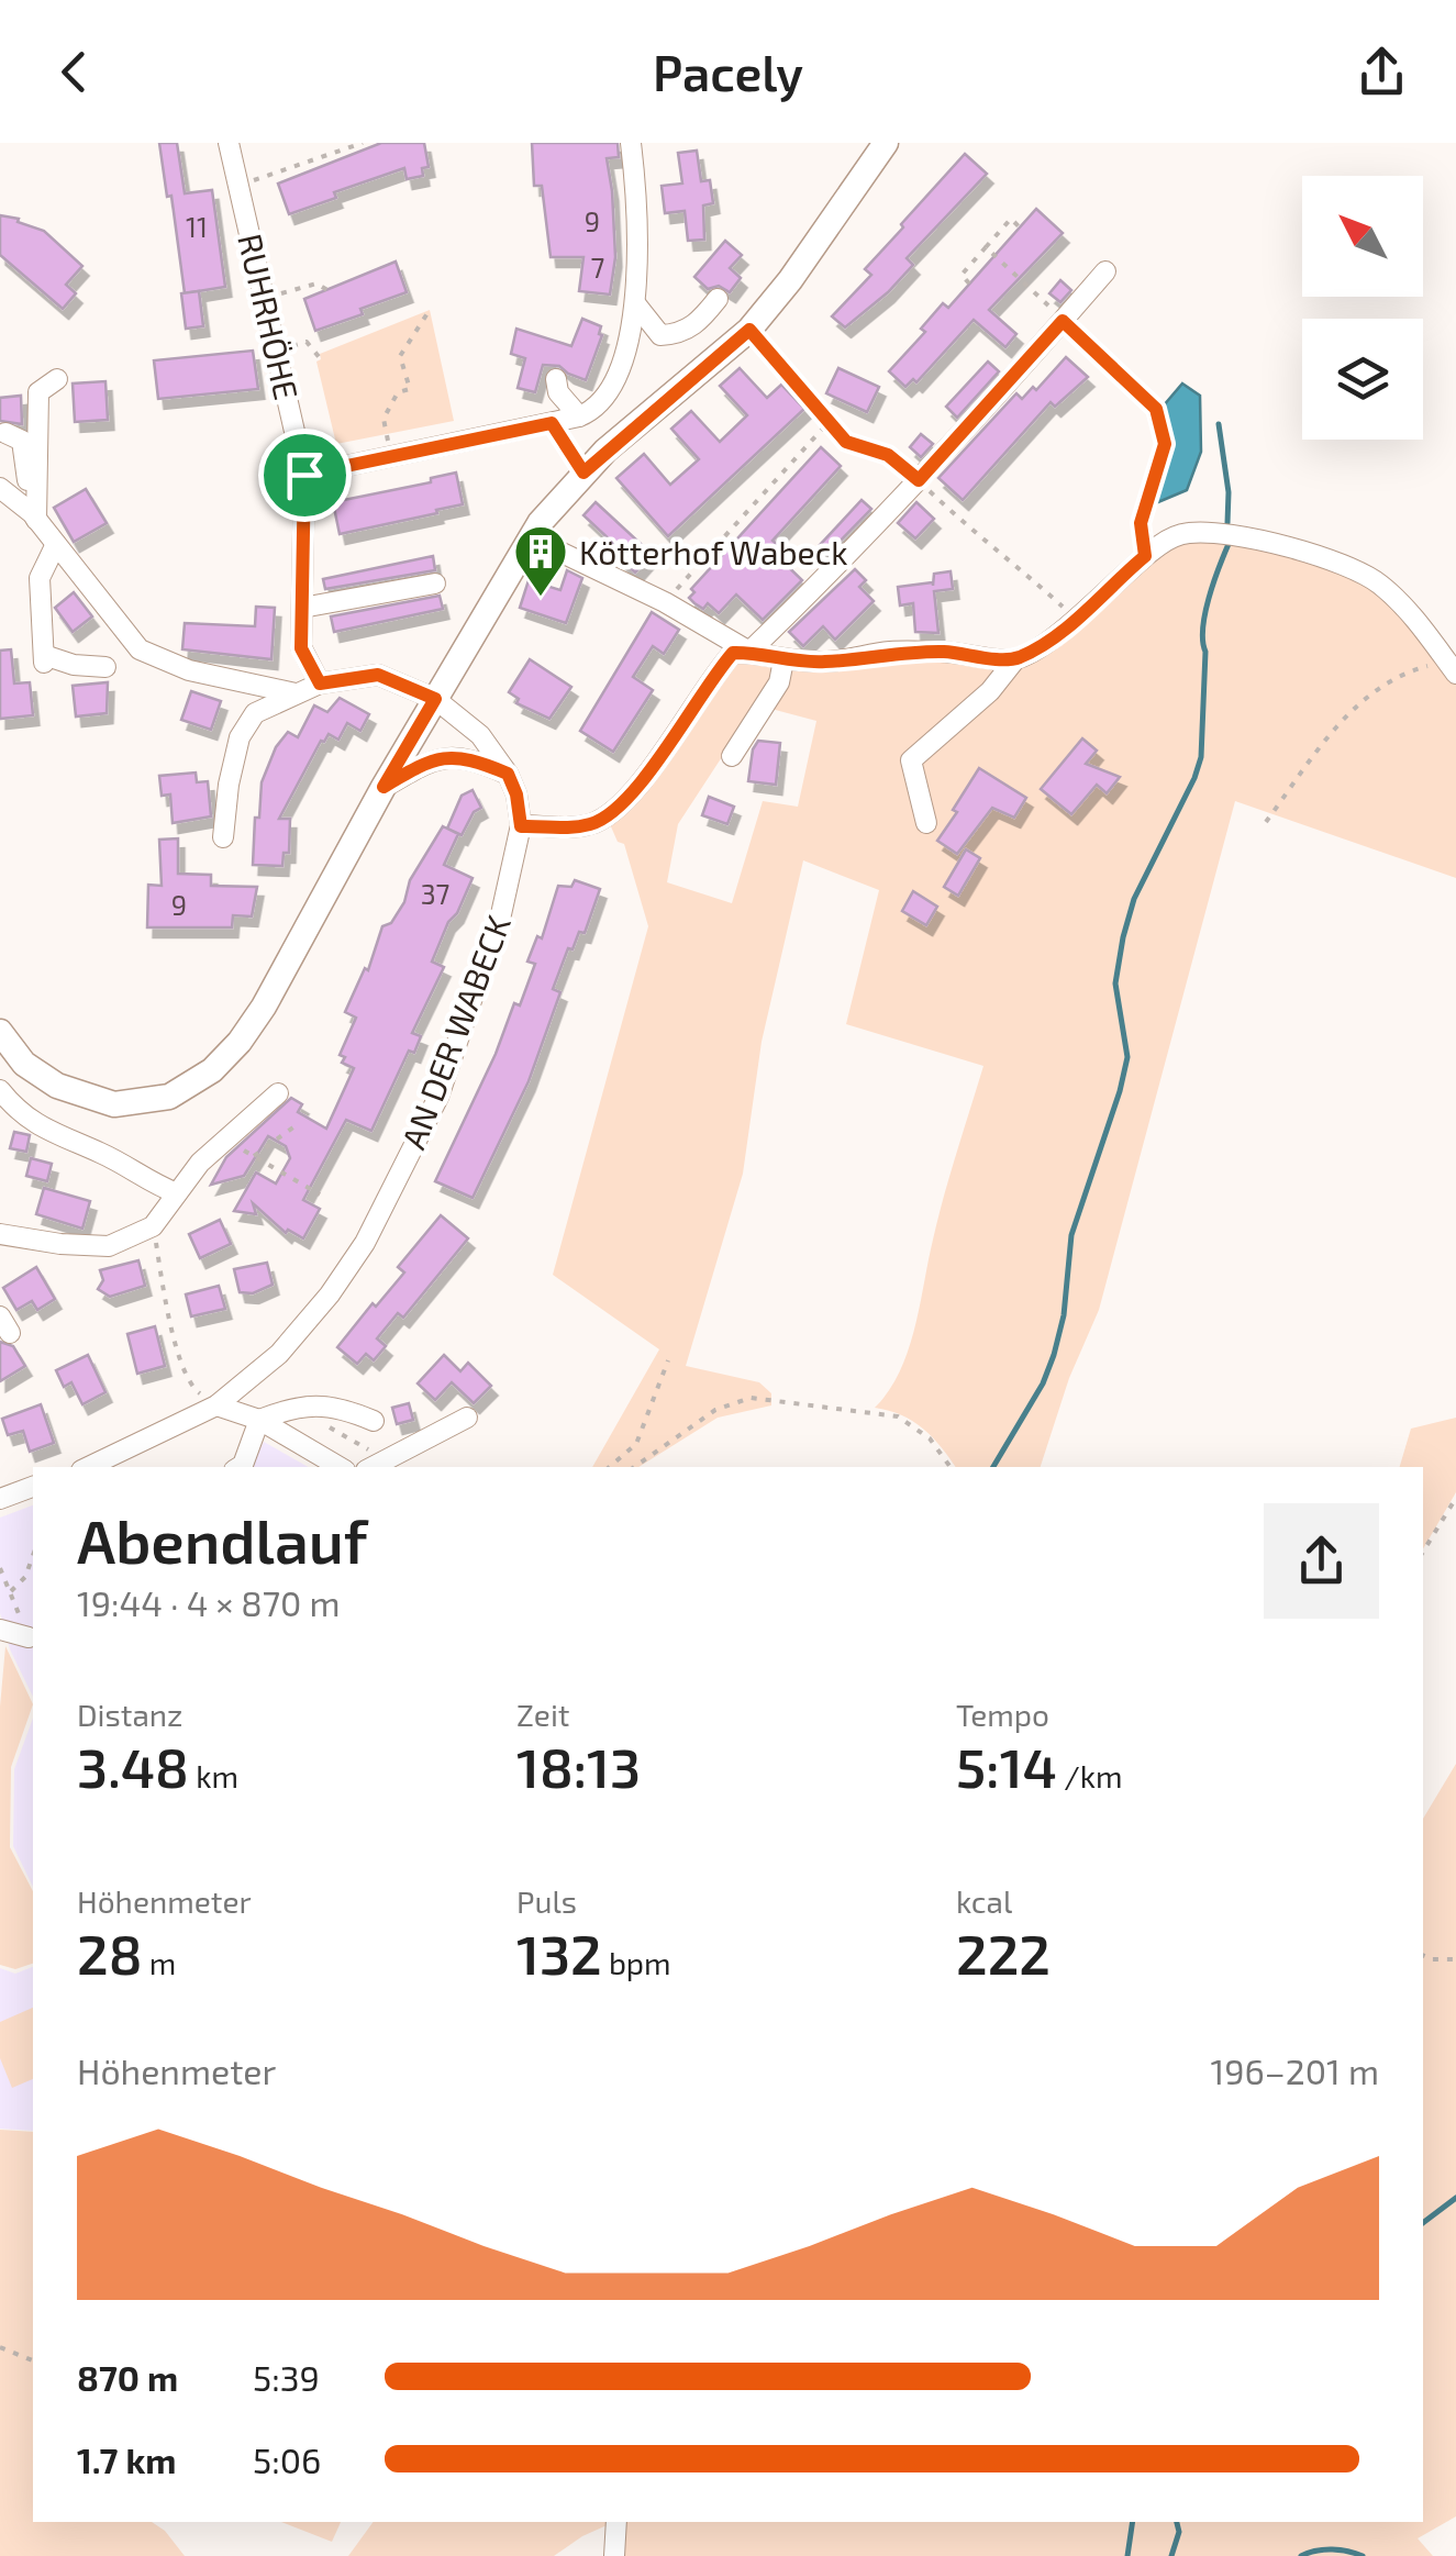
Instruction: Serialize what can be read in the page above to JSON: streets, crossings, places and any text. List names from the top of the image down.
{
  "streets": {
    "street": ["RUHRHÖHE", "AN DER WABECK"]
  },
  "crossings": [
    ["RUHRHÖHE", "AN DER WABECK"]
  ],
  "places": {
    "building": ["Kötterhof Wabeck"]
  },
  "house_numbers": [
    "9",
    "11",
    "7",
    "37",
    "9"
  ],
  "north": "top left",
  "page": {
    "header": "Pacely",
    "heading": ["Abendlauf", "19:44 · 4 × 870 m"],
    "stats": [
      ["Distanz", "3.48 km"],
      ["Zeit", "18:13"],
      ["Tempo", "5:14 /km"],
      ["Höhenmeter", "28 m"],
      ["Puls", "132 bpm"],
      ["kcal", "222"]
    ],
    "chart": ["Höhenmeter", "196–201 m"],
    "list": [
      {
        "name": "870 m",
        "note": "5:39"
      },
      {
        "name": "1.7 km",
        "note": "5:06"
      }
    ]
  }
}
